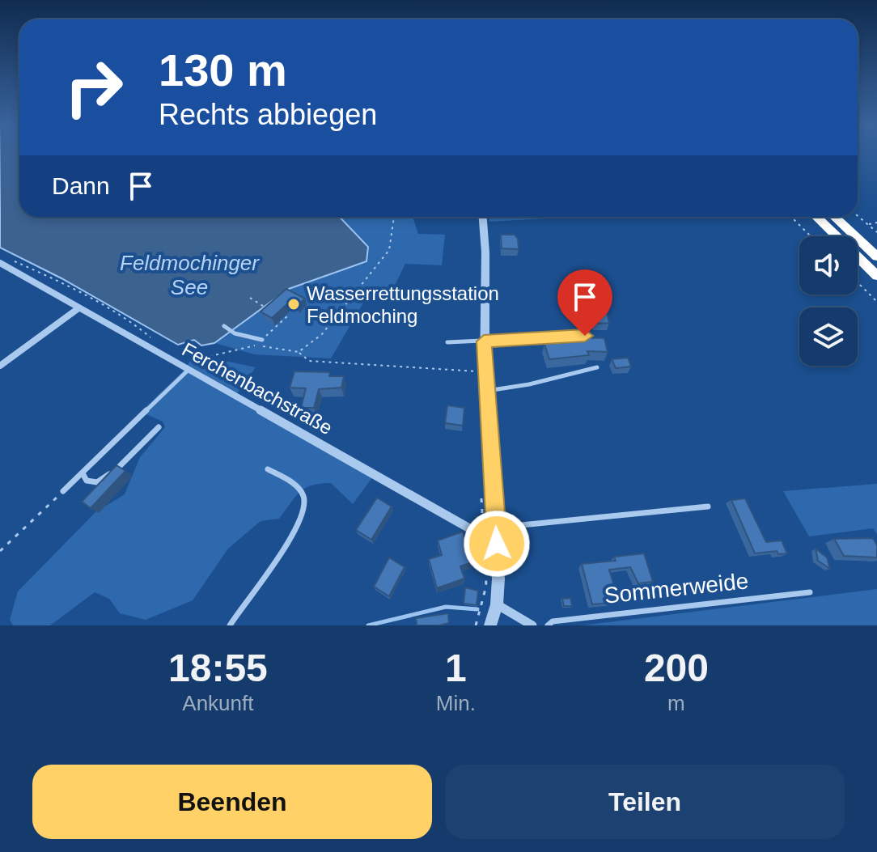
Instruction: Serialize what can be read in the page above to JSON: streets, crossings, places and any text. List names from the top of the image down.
{
  "streets": {
    "street": ["Ferchenbachstraße"],
    "lane": ["Sommerweide"]
  },
  "water": ["Feldmochinger See"],
  "places": ["Wasserrettungsstation Feldmoching"],
  "page": {
    "turn": ["130 m", "Rechts abbiegen"],
    "then": "Dann",
    "eta": [
      "18:55",
      "Ankunft",
      "1",
      "Min.",
      "200",
      "m"
    ],
    "buttons": ["Beenden", "Teilen"]
  }
}
